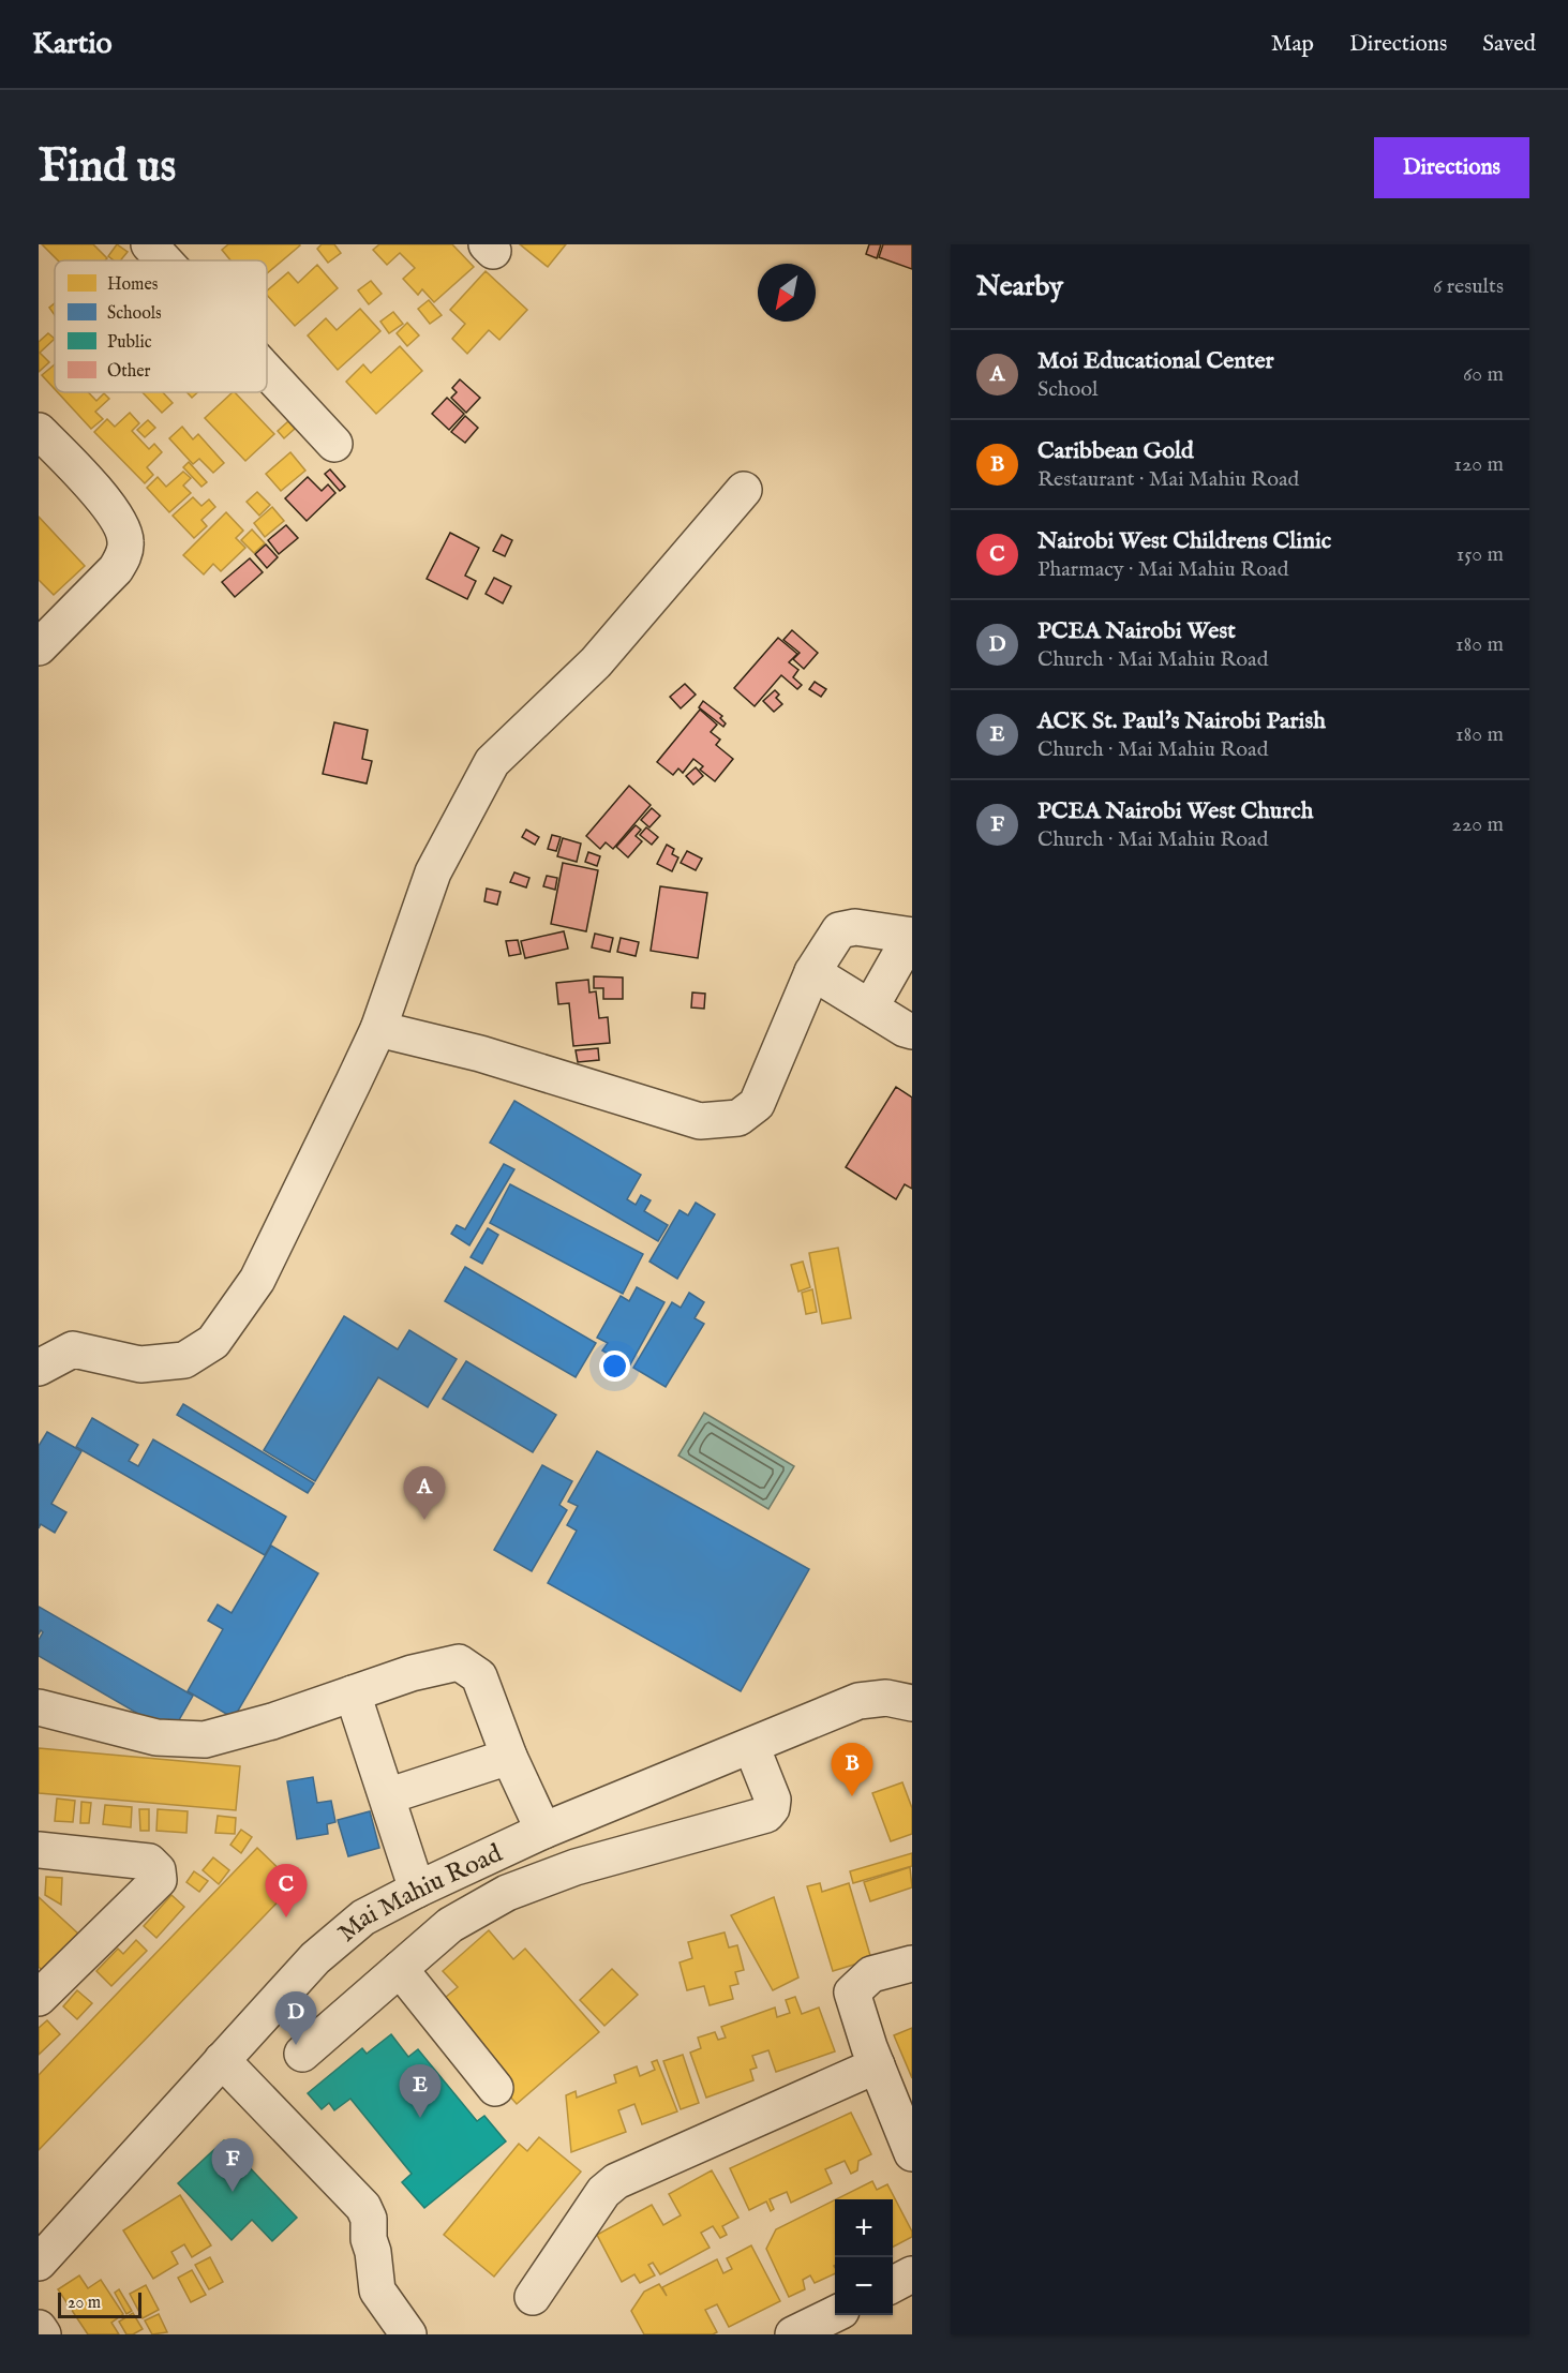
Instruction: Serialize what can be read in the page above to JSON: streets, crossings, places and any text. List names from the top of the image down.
{
  "streets": {
    "street": ["Mai Mahiu Road"]
  },
  "legend": [
    "Homes",
    "Schools",
    "Public",
    "Other"
  ],
  "scale_bar": "20 m",
  "north": "bottom left",
  "page": {
    "header": "Kartio",
    "nav": ["Map", "Directions", "Saved"],
    "buttons": "Directions",
    "title": "Find us",
    "heading": ["Nearby", "6 results"],
    "list": [
      {
        "mark": "A",
        "name": "Moi Educational Center",
        "note": "School",
        "value": "60 m"
      },
      {
        "mark": "B",
        "name": "Caribbean Gold",
        "note": "Restaurant · Mai Mahiu Road",
        "value": "120 m"
      },
      {
        "mark": "C",
        "name": "Nairobi West Childrens Clinic",
        "note": "Pharmacy · Mai Mahiu Road",
        "value": "150 m"
      },
      {
        "mark": "D",
        "name": "PCEA Nairobi West",
        "note": "Church · Mai Mahiu Road",
        "value": "180 m"
      },
      {
        "mark": "E",
        "name": "ACK St. Paul's Nairobi Parish",
        "note": "Church · Mai Mahiu Road",
        "value": "180 m"
      },
      {
        "mark": "F",
        "name": "PCEA Nairobi West Church",
        "note": "Church · Mai Mahiu Road",
        "value": "220 m"
      }
    ],
    "pins": [
      "A",
      "B",
      "C",
      "D",
      "E",
      "F"
    ],
    "map_buttons": ["+", "−"],
    "scale": "20 m"
  }
}
